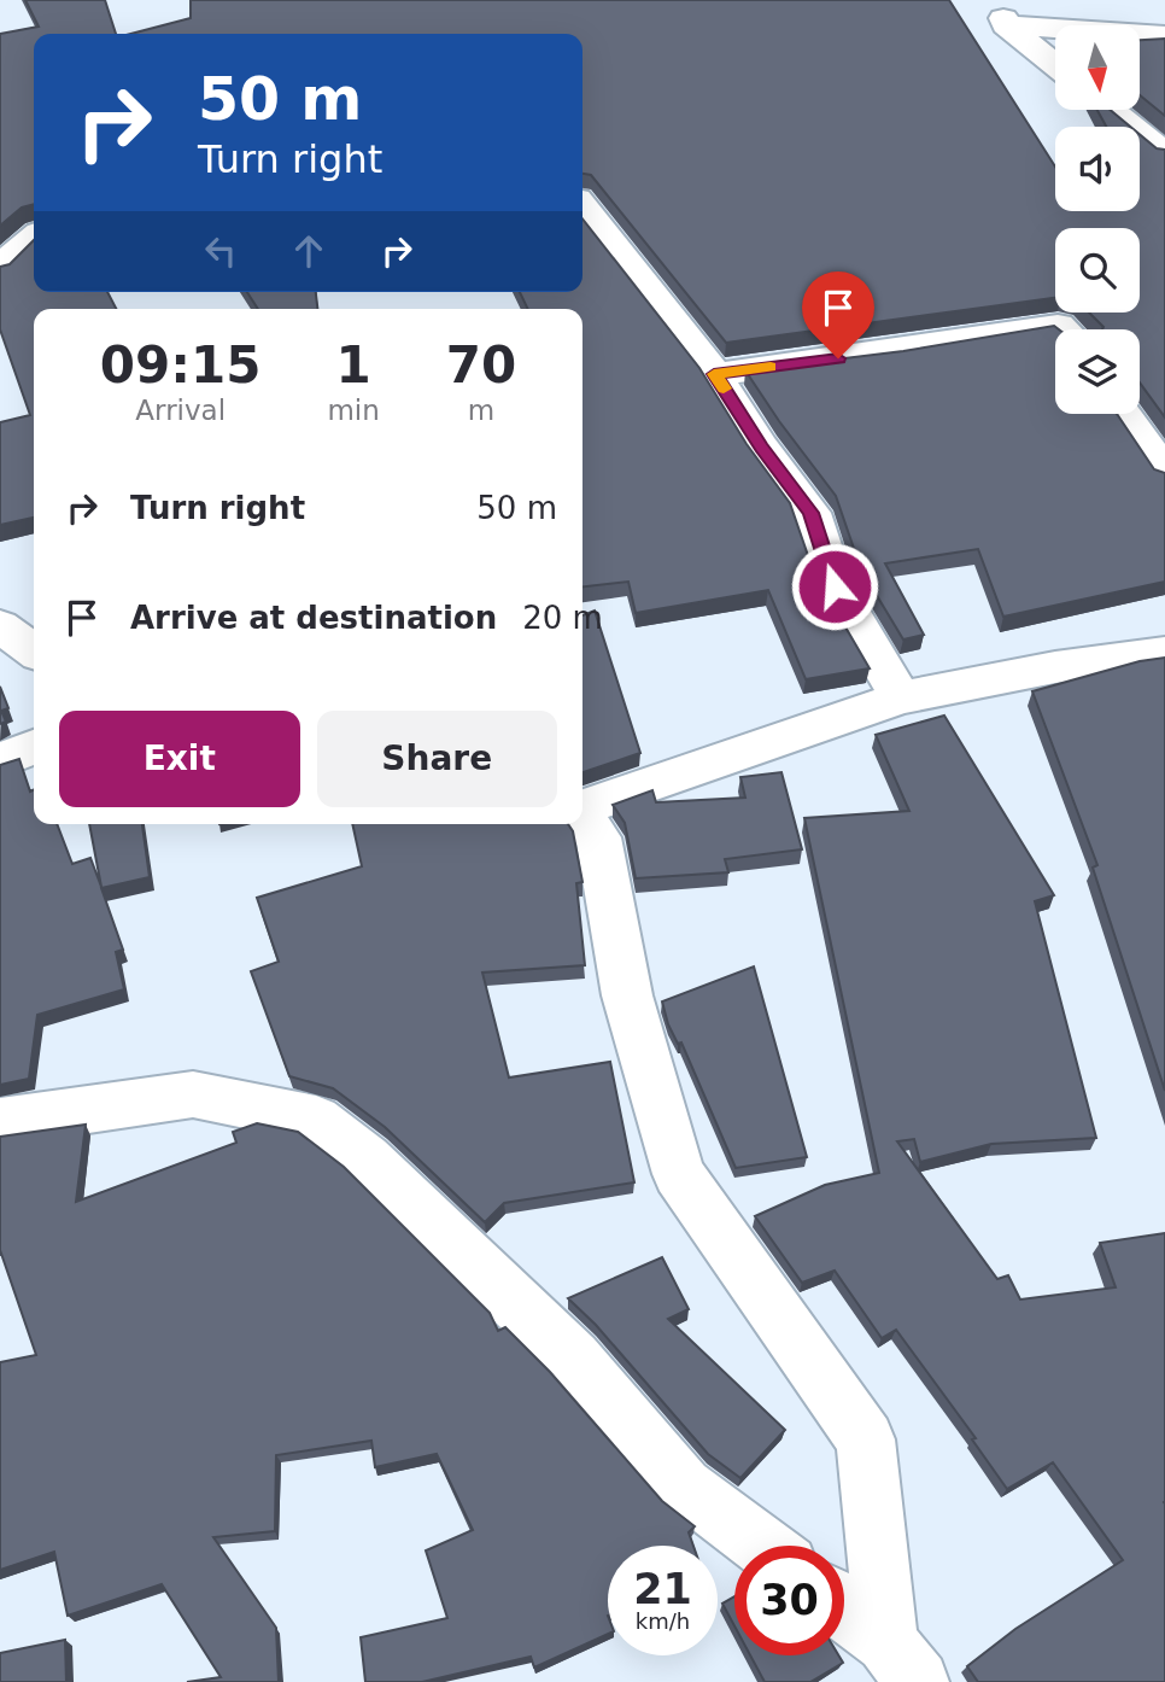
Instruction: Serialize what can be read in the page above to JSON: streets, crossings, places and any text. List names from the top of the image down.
{
  "north": "bottom",
  "page": {
    "turn": ["50 m", "Turn right"],
    "eta": [
      "09:15",
      "Arrival",
      "1",
      "min",
      "70",
      "m"
    ],
    "list": [
      {
        "name": "Turn right",
        "value": "50 m"
      },
      {
        "name": "Arrive at destination",
        "value": "20 m"
      }
    ],
    "buttons": ["Exit", "Share"],
    "speed": "21 km/h",
    "limit": "30"
  }
}
